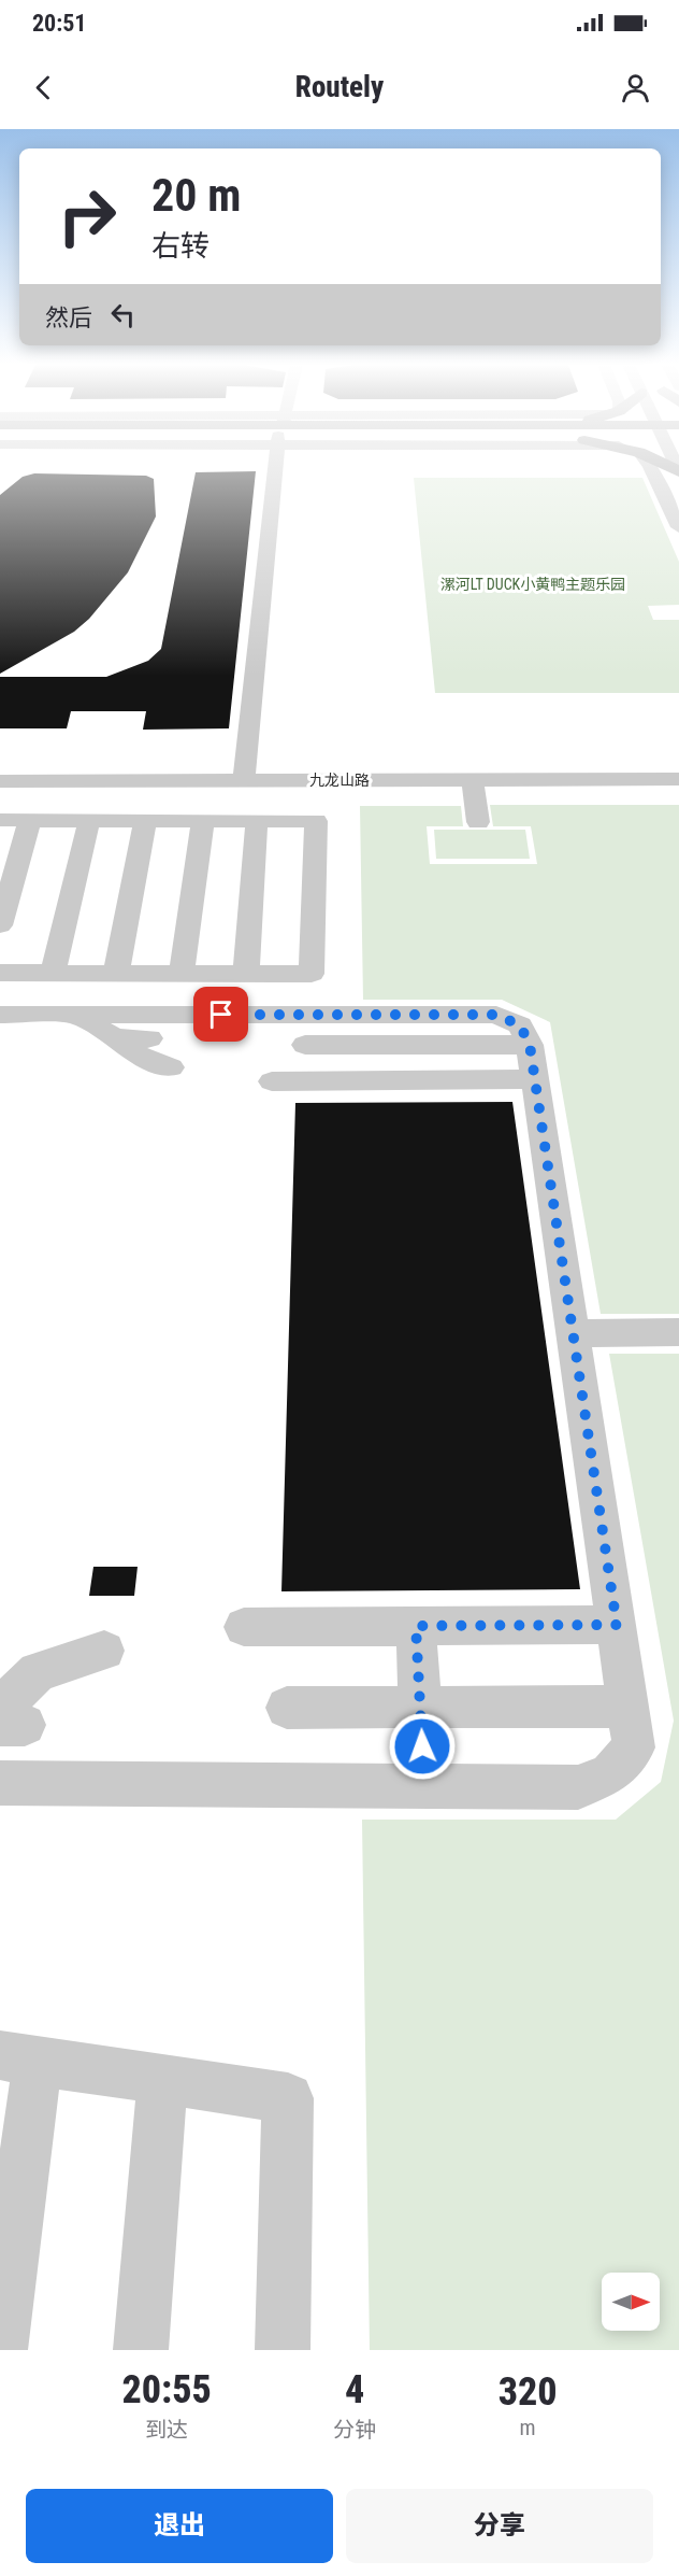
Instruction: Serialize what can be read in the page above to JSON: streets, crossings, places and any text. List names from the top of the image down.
{
  "streets": {
    "street": ["九龙山路"]
  },
  "parks": ["漯河LT DUCK小黄鸭主题乐园"],
  "north": "right",
  "page": {
    "status": "20:51",
    "header": "Routely",
    "turn": ["20 m", "右转"],
    "then": "然后",
    "eta": [
      "20:55",
      "到达",
      "4",
      "分钟",
      "320",
      "m"
    ],
    "buttons": ["退出", "分享"]
  }
}
